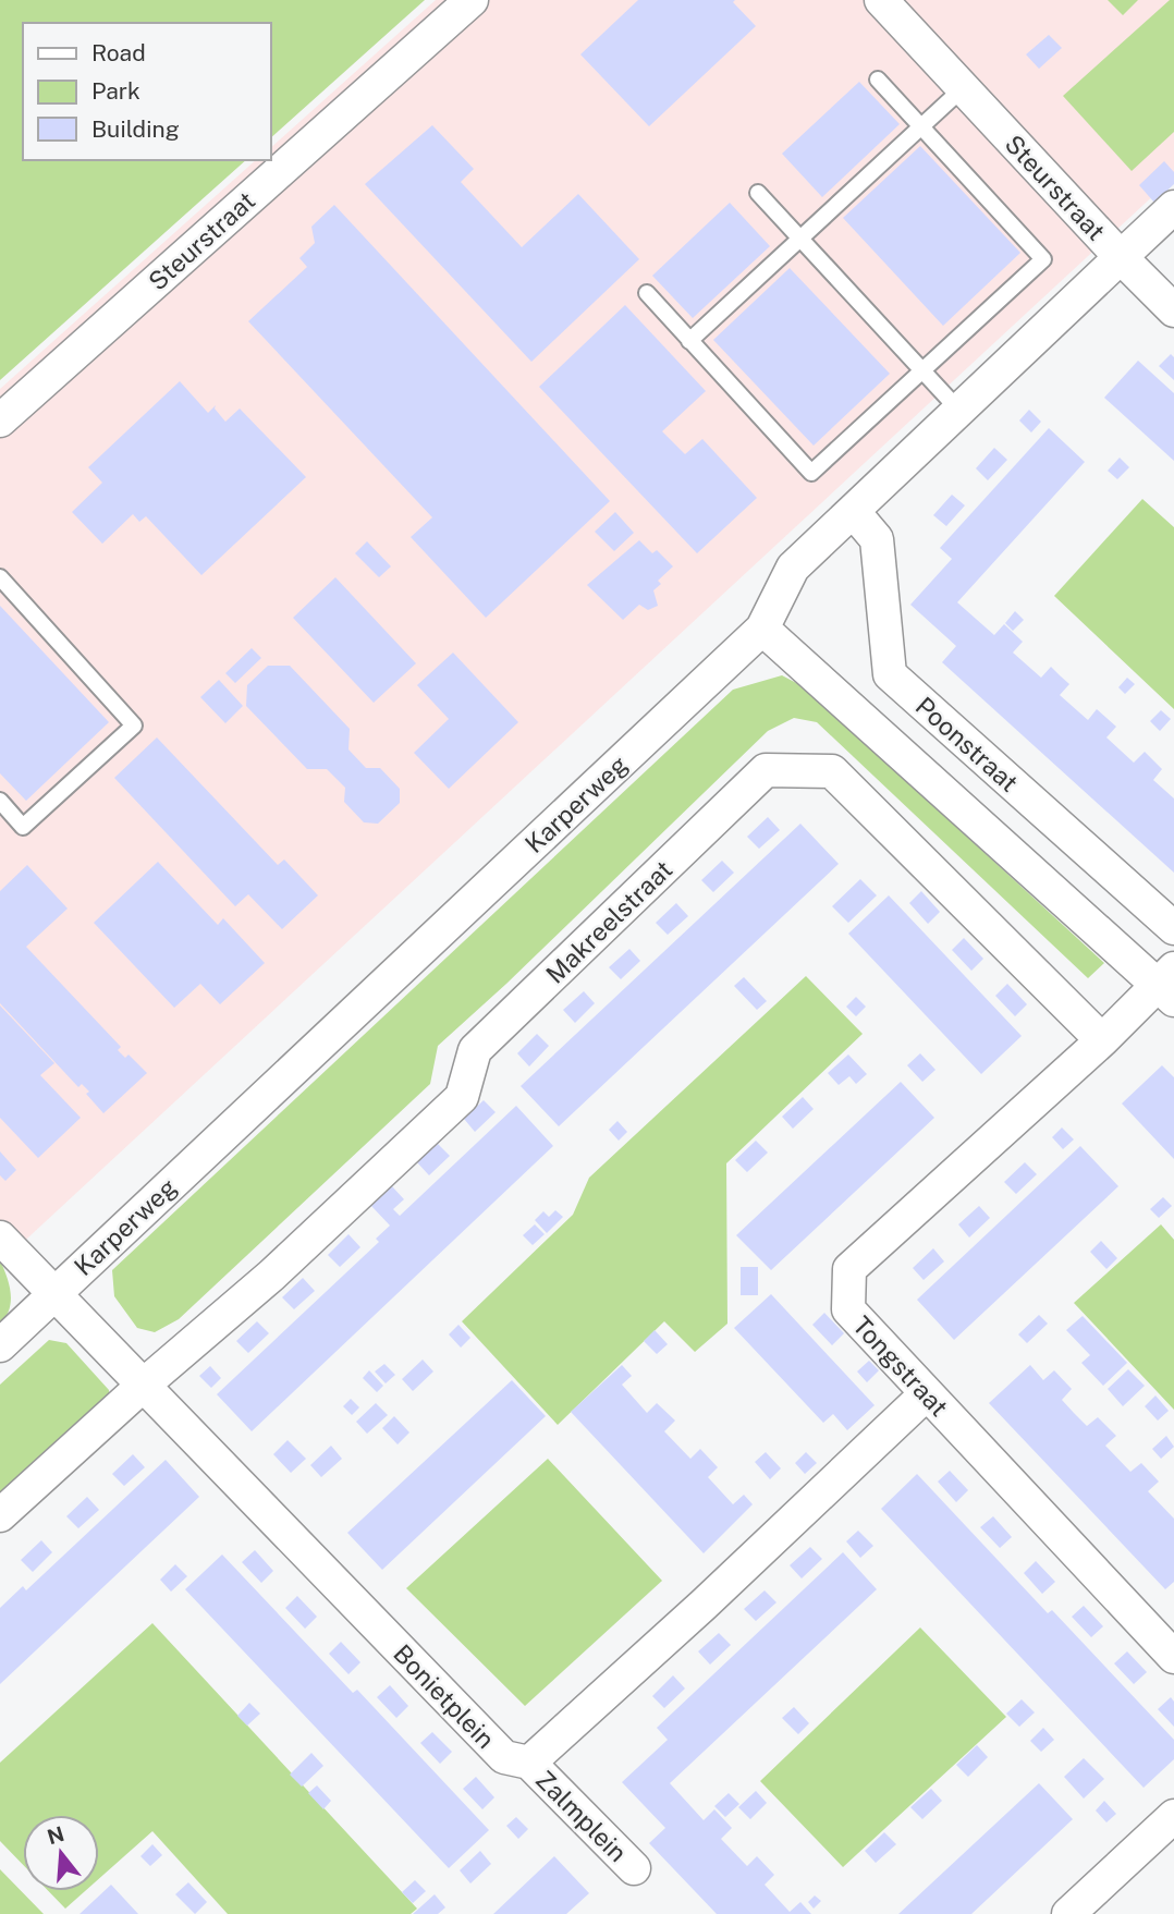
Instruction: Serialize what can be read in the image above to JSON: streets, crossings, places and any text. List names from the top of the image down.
{
  "streets": {
    "street": [
      "Steurstraat",
      "Poonstraat",
      "Karperweg",
      "Makreelstraat",
      "Tongstraat",
      "Bonietplein",
      "Zalmplein"
    ]
  },
  "crossings": [
    ["Steurstraat", "Poonstraat"],
    ["Steurstraat", "Karperweg"],
    ["Karperweg", "Bonietplein"],
    ["Makreelstraat", "Tongstraat"],
    ["Makreelstraat", "Bonietplein"],
    ["Bonietplein", "Zalmplein"]
  ],
  "legend": ["Road", "Park", "Building"],
  "north": "top"
}
